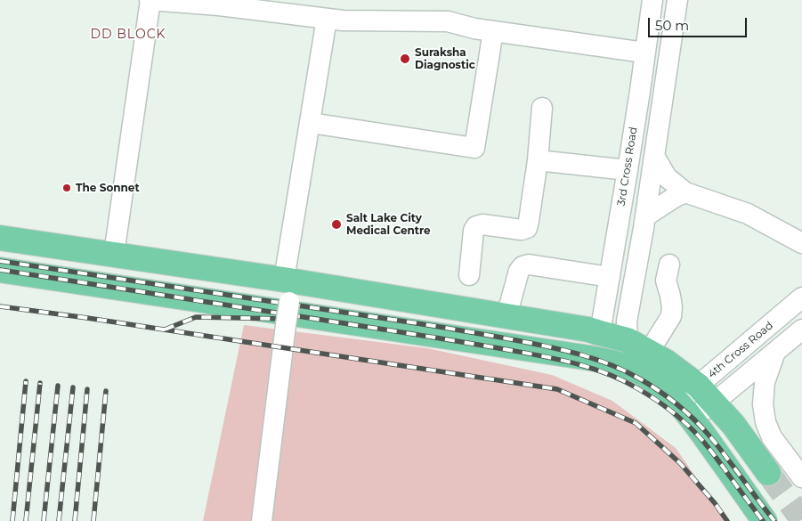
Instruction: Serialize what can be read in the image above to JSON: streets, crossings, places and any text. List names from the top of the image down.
{
  "streets": {
    "street": ["3rd Cross Road", "4th Cross Road"]
  },
  "districts": ["DD BLOCK"],
  "places": ["Suraksha Diagnostic", "The Sonnet", "Salt Lake City Medical Centre"],
  "scale_bar": "50 m"
}
